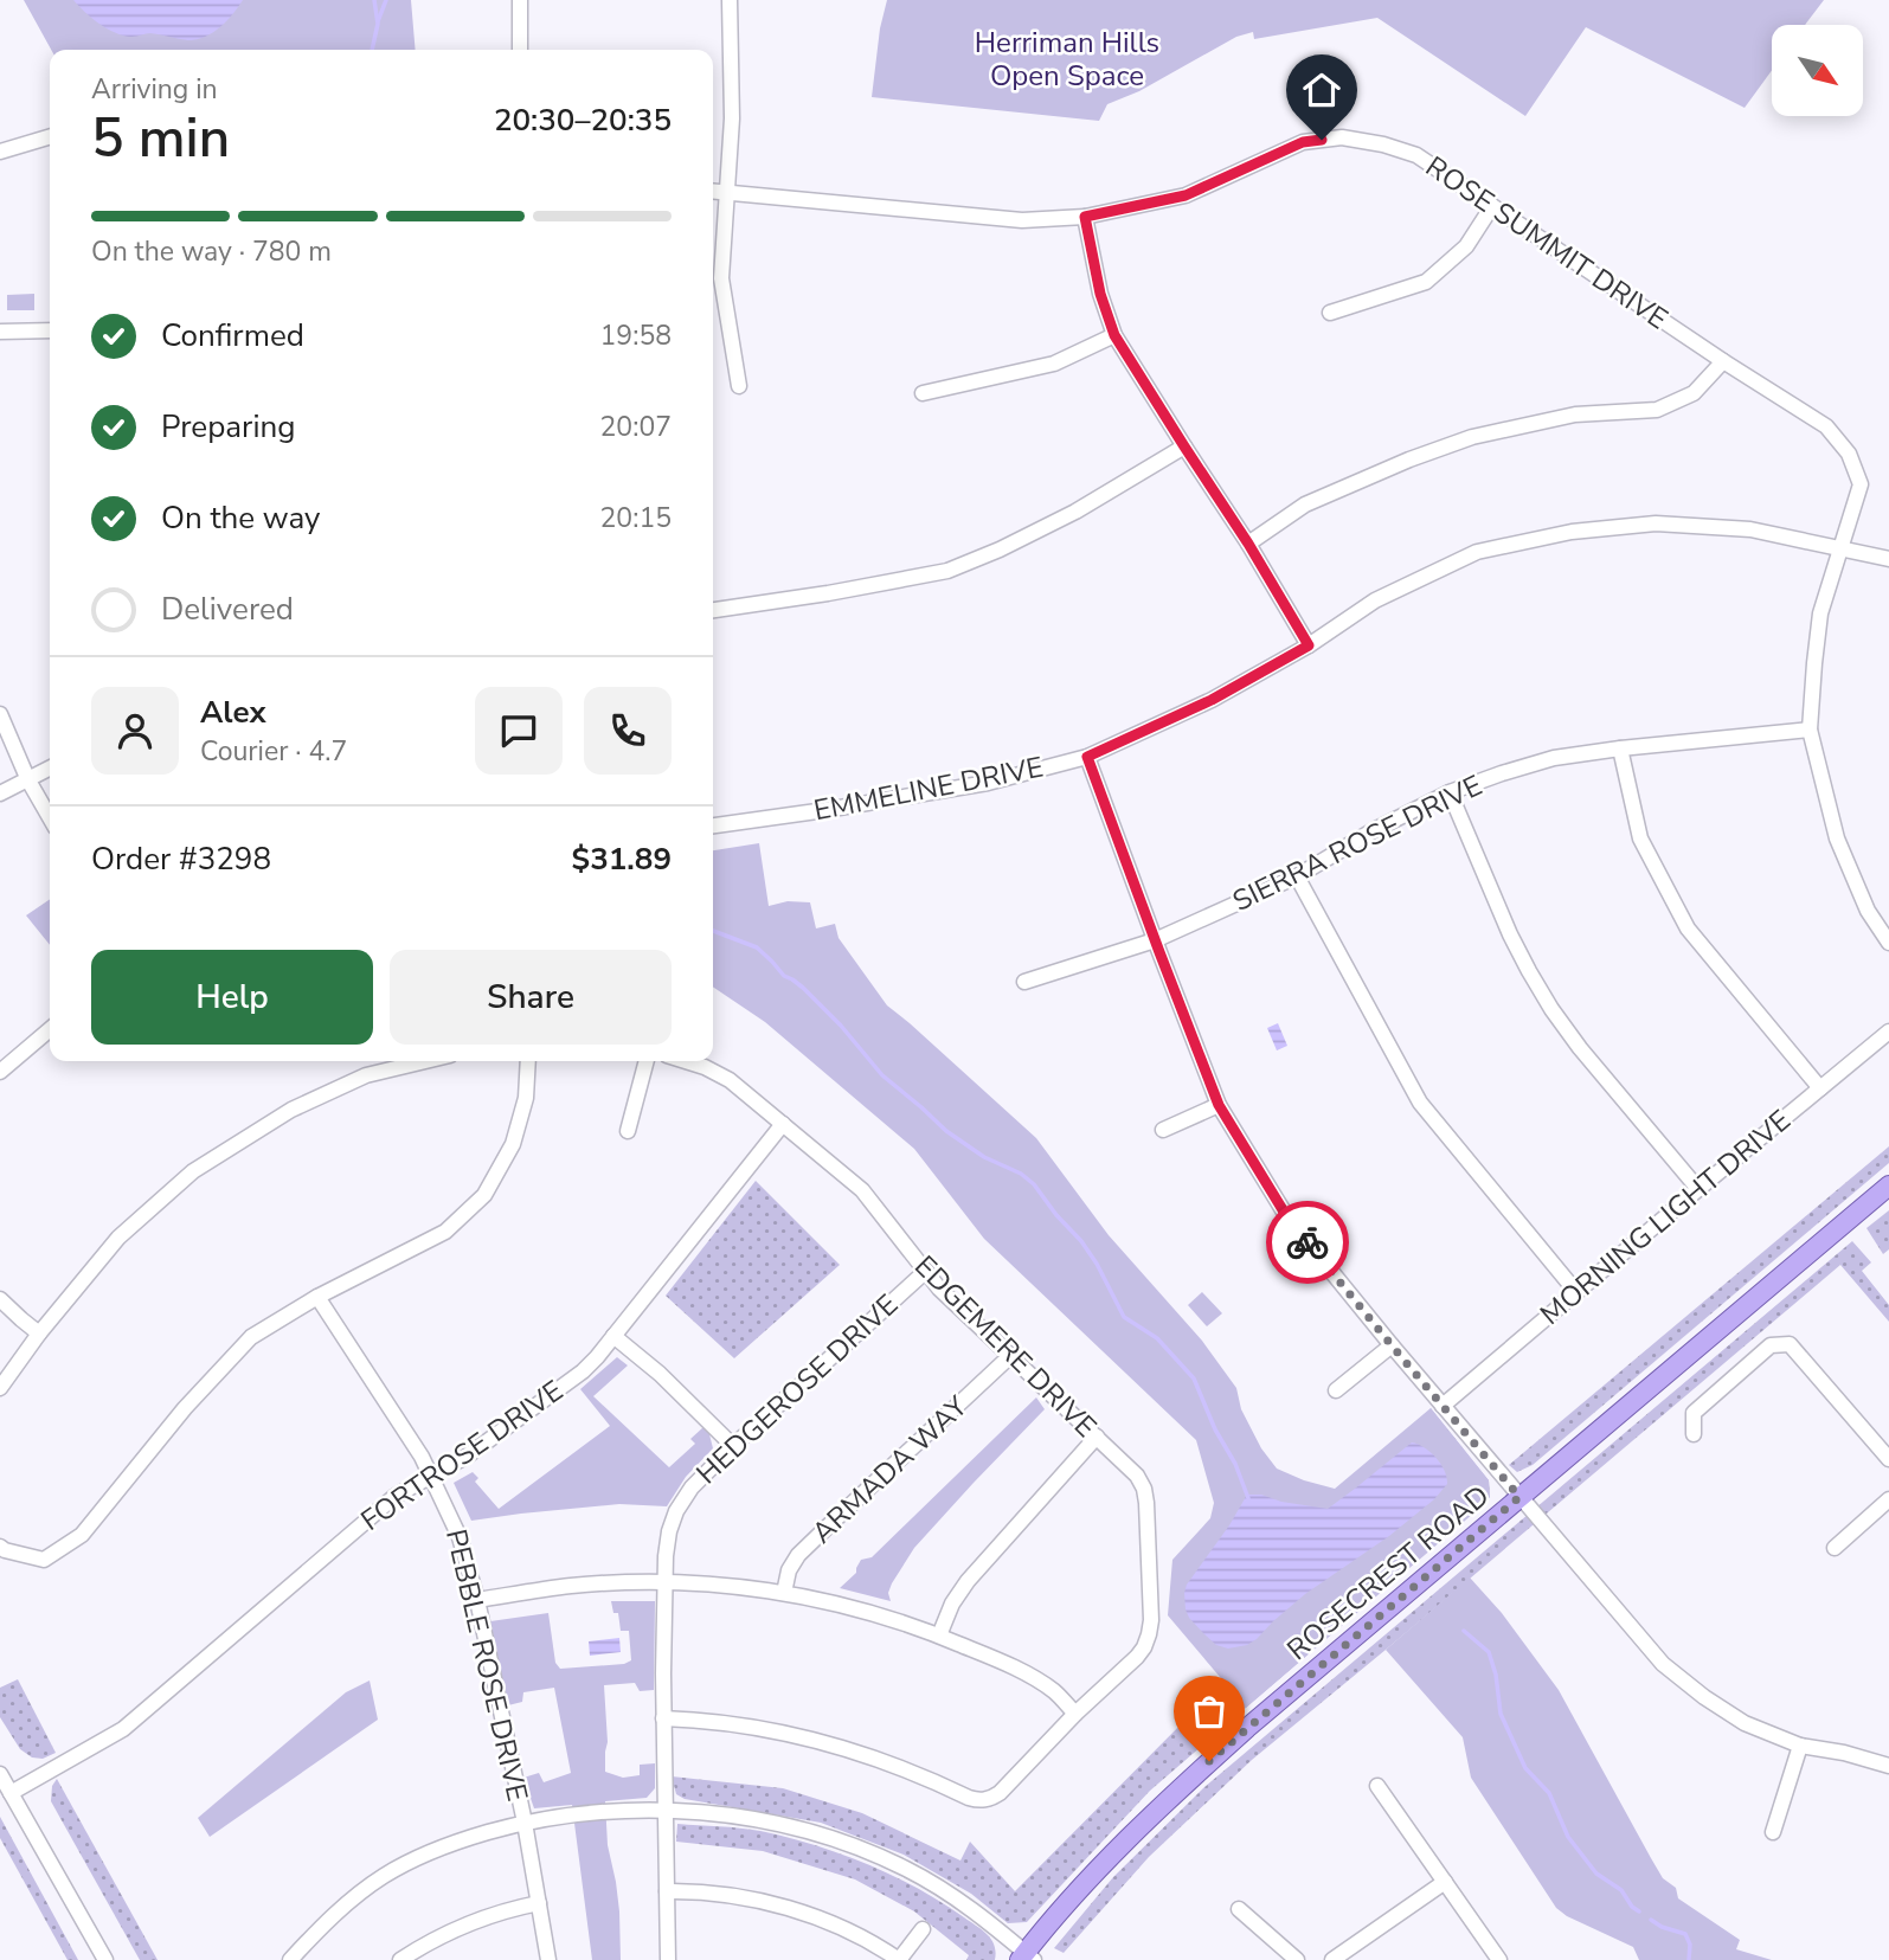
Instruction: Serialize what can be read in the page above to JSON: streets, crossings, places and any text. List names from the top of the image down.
{
  "streets": {
    "main road": ["ROSECREST ROAD"],
    "street": [
      "ROSE SUMMIT DRIVE",
      "EMMELINE DRIVE",
      "SIERRA ROSE DRIVE",
      "MORNING LIGHT DRIVE",
      "EDGEMERE DRIVE",
      "HEDGEROSE DRIVE",
      "FORTROSE DRIVE",
      "ARMADA WAY",
      "PEBBLE ROSE DRIVE"
    ]
  },
  "crossings": [
    ["ROSE SUMMIT DRIVE", "EMMELINE DRIVE"],
    ["ROSE SUMMIT DRIVE", "SIERRA ROSE DRIVE"],
    ["EDGEMERE DRIVE", "HEDGEROSE DRIVE"],
    ["EDGEMERE DRIVE", "FORTROSE DRIVE"],
    ["EDGEMERE DRIVE", "ARMADA WAY"],
    ["FORTROSE DRIVE", "PEBBLE ROSE DRIVE"]
  ],
  "parks": ["Herriman Hills Open Space"],
  "north": "bottom right",
  "page": {
    "heading": ["5 min", "Arriving in", "20:30–20:35"],
    "panel": [
      "Alex",
      "Courier · 4.7",
      "Order #3298",
      "$31.89"
    ],
    "bar": "On the way · 780 m",
    "list": [
      ["Confirmed", "19:58"],
      ["Preparing", "20:07"],
      ["On the way", "20:15"],
      "Delivered"
    ],
    "buttons": ["Help", "Share"]
  }
}
